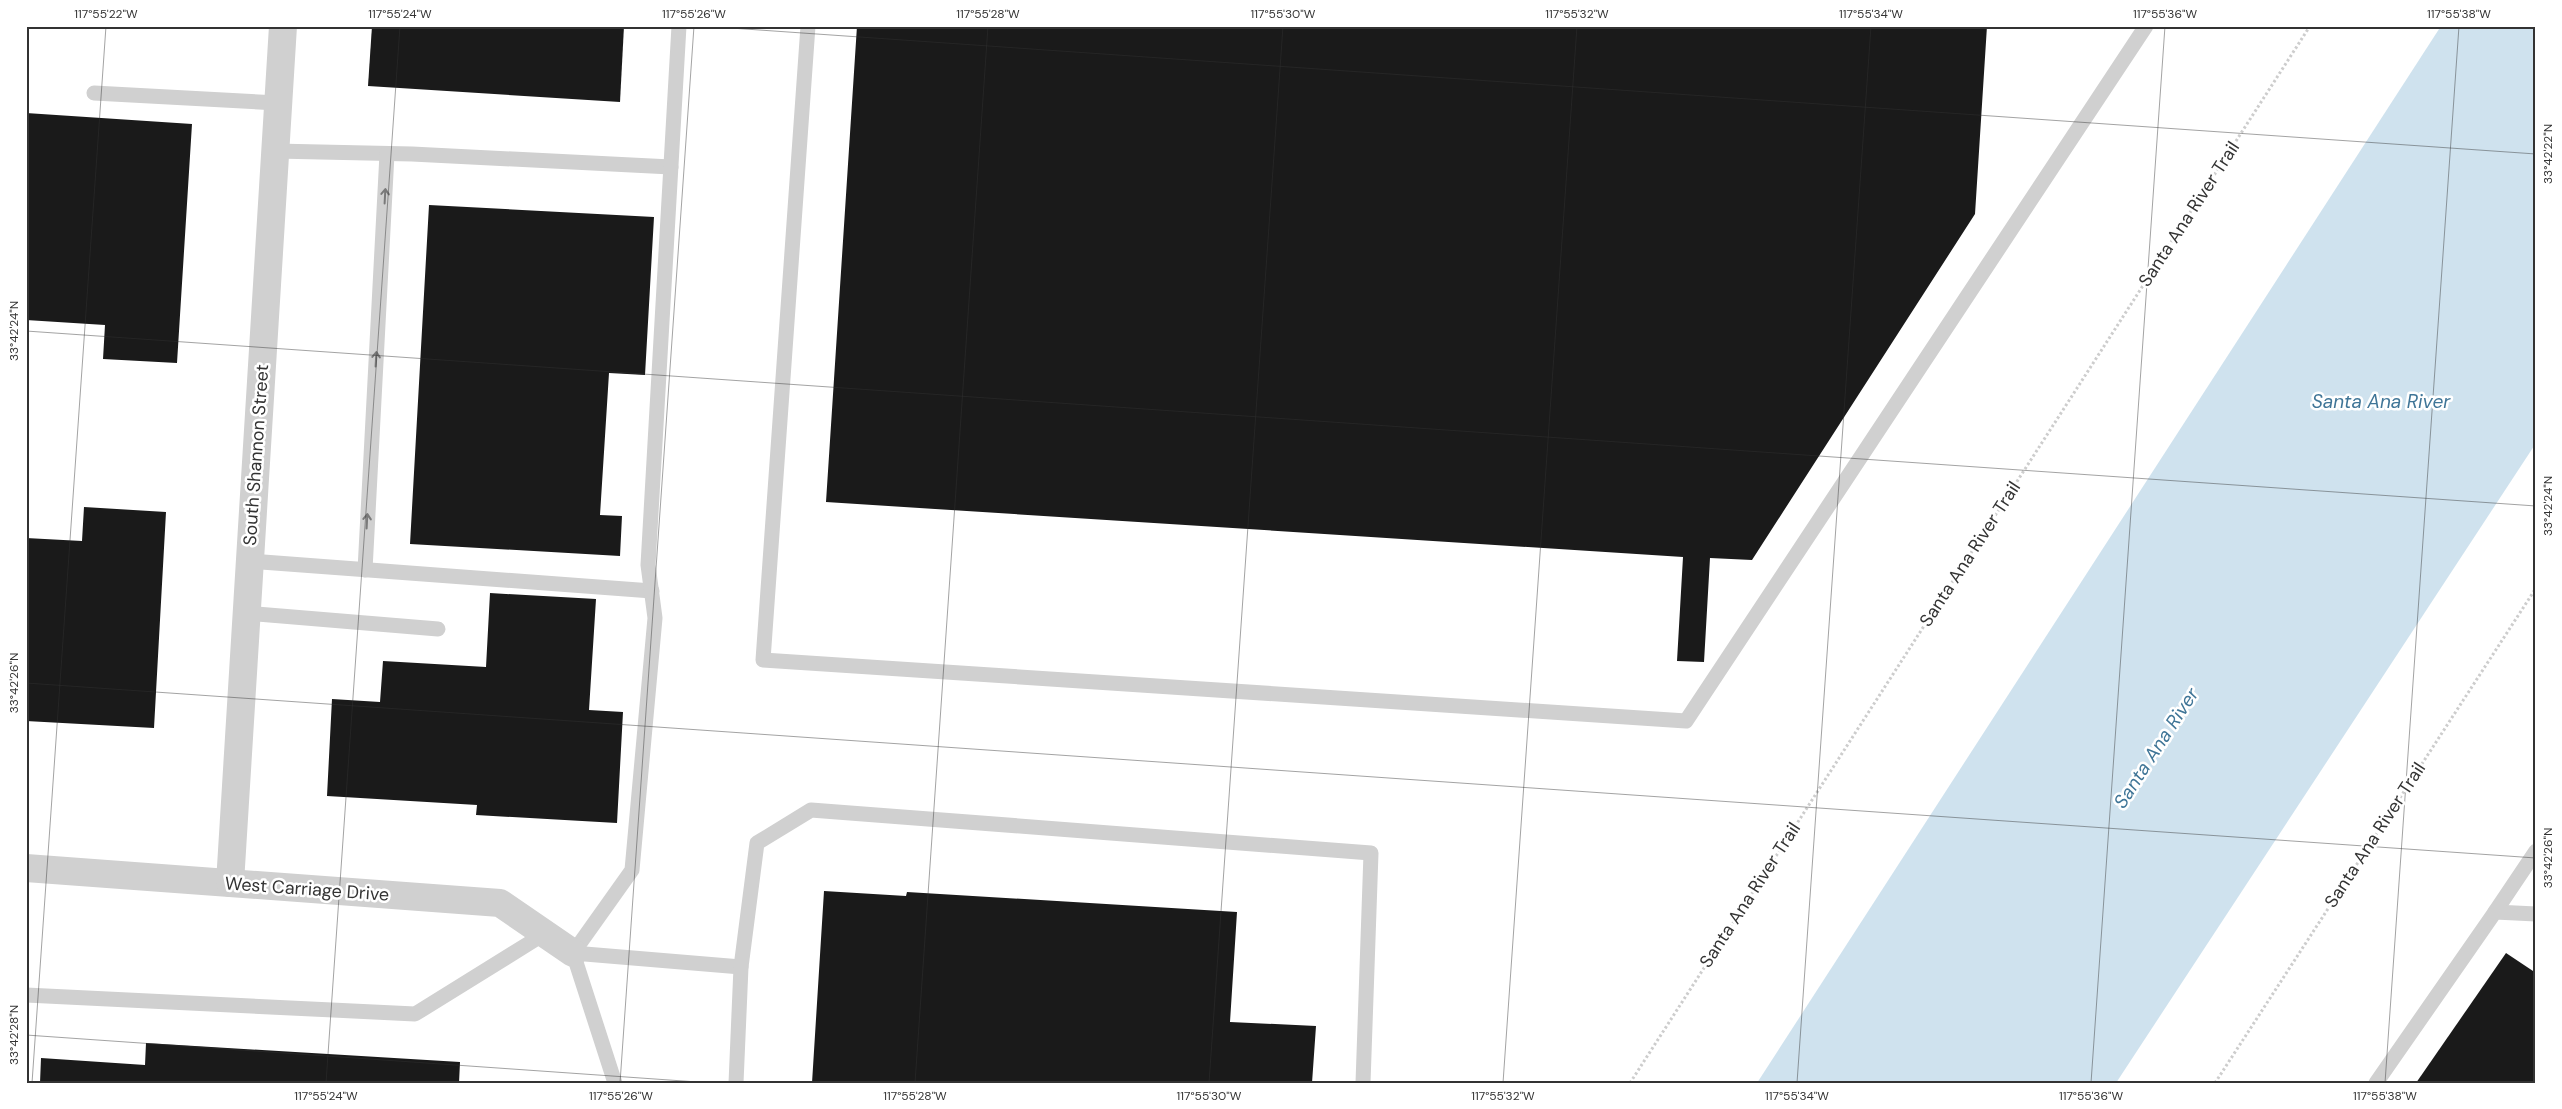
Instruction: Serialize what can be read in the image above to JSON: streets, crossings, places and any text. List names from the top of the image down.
{
  "streets": {
    "street": ["South Shannon Street", "West Carriage Drive"],
    "path": ["Santa Ana River Trail"]
  },
  "crossings": [
    ["South Shannon Street", "West Carriage Drive"]
  ],
  "water": ["Santa Ana River"],
  "coordinates": [
    "117°55'22\"W",
    "117°55'24\"W",
    "117°55'26\"W",
    "117°55'28\"W",
    "117°55'30\"W",
    "117°55'32\"W",
    "117°55'34\"W",
    "117°55'36\"W",
    "117°55'38\"W",
    "33°42'22\"N",
    "33°42'24\"N",
    "33°42'26\"N",
    "33°42'28\"N"
  ]
}
